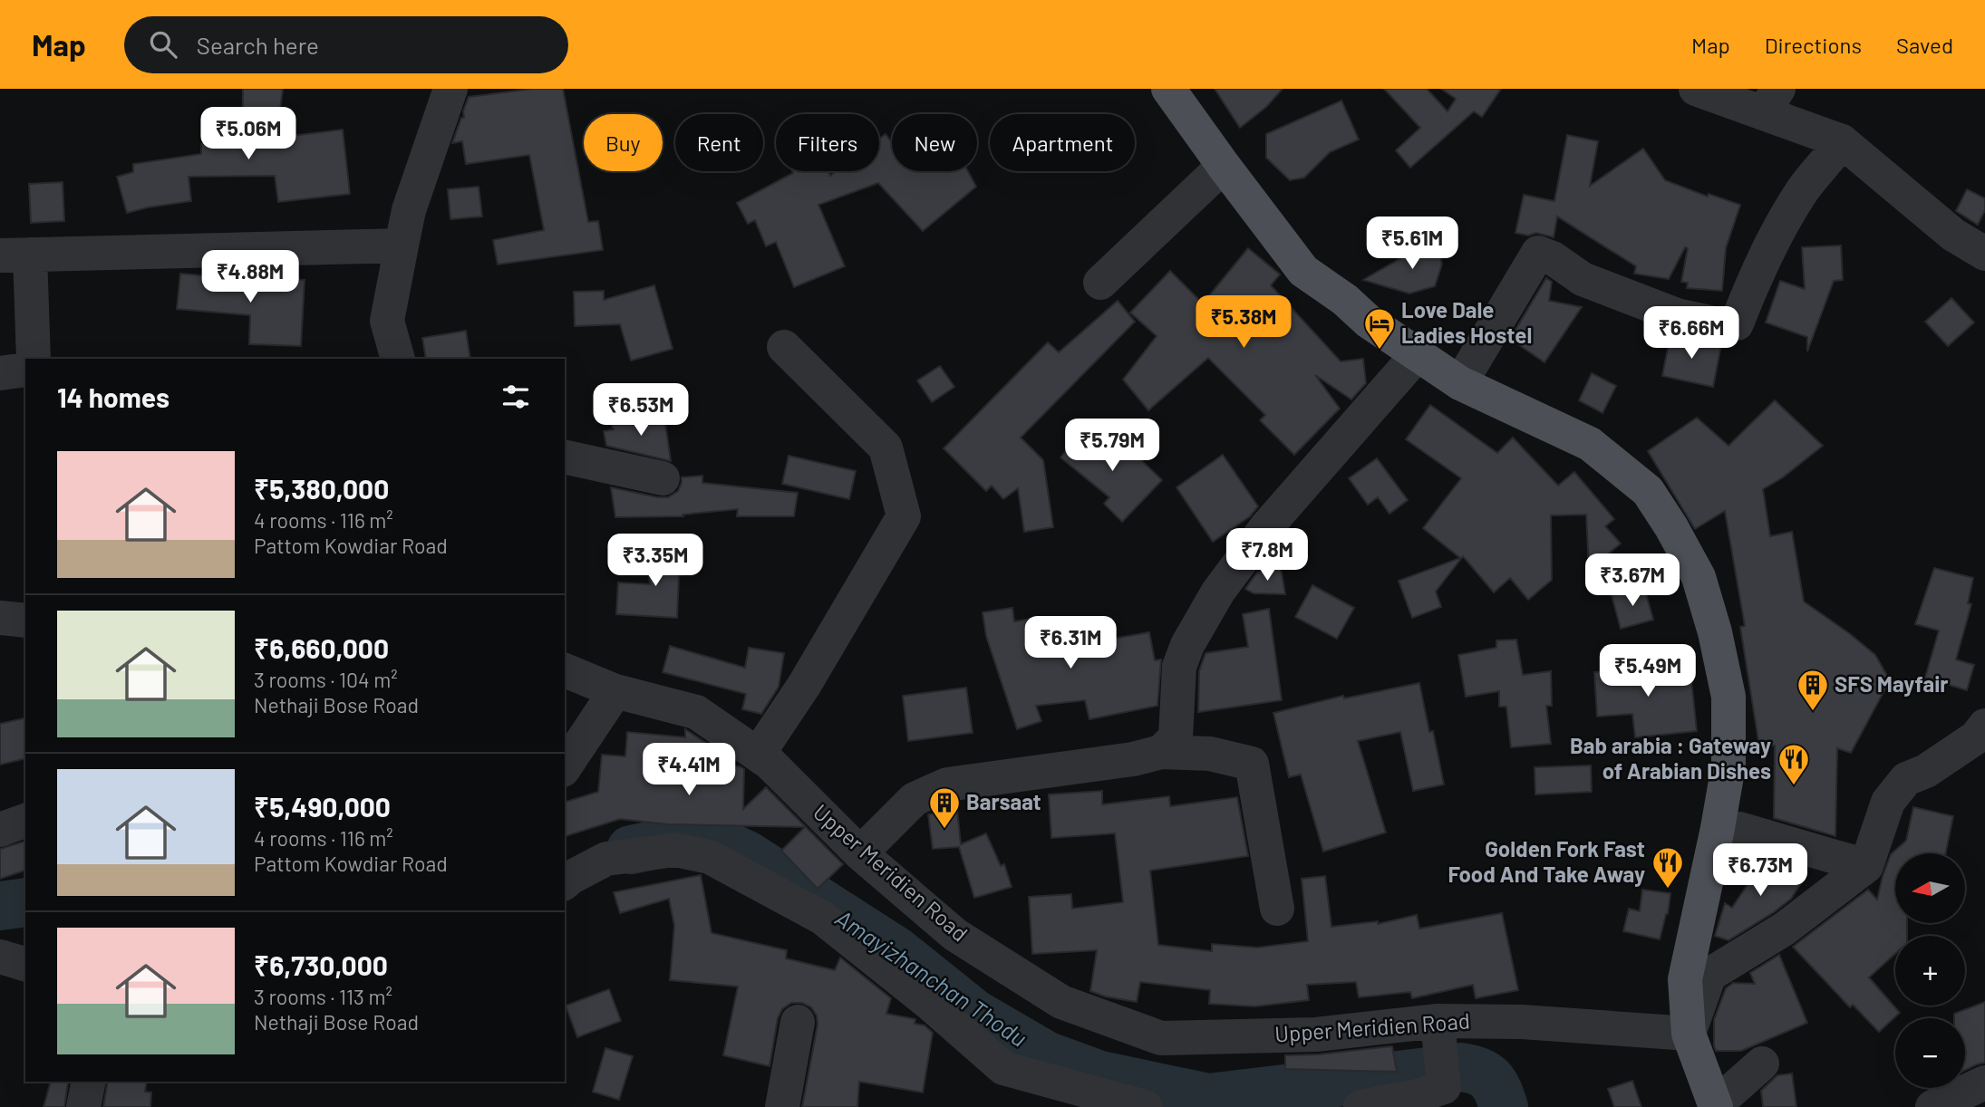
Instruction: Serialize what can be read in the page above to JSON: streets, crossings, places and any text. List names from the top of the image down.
{
  "streets": {
    "street": ["Upper Meridien Road"]
  },
  "water": ["Amayizhanchan Thodu"],
  "places": {
    "hotel": ["Love Dale Ladies Hostel"],
    "building": ["SFS Mayfair", "Barsaat"],
    "restaurant": ["Bab arabia : Gateway of Arabian Dishes", "Golden Fork Fast Food And Take Away"]
  },
  "north": "left",
  "page": {
    "header": "Map",
    "search": "Search here",
    "nav": ["Map", "Directions", "Saved"],
    "price": [
      "₹5.06M",
      "₹5.61M",
      "₹4.88M",
      "₹5.38M",
      "₹6.66M",
      "₹6.53M",
      "₹5.79M",
      "₹7.8M",
      "₹3.35M",
      "₹3.67M",
      "₹6.31M",
      "₹5.49M",
      "₹4.41M",
      "₹6.73M"
    ],
    "chip": [
      "Buy",
      "Rent",
      "Filters",
      "New",
      "Apartment"
    ],
    "heading": "14 homes",
    "list": [
      {
        "name": "₹5,380,000",
        "note": "4 rooms · 116 m² · Pattom Kowdiar Road"
      },
      {
        "name": "₹6,660,000",
        "note": "3 rooms · 104 m² · Nethaji Bose Road"
      },
      {
        "name": "₹5,490,000",
        "note": "4 rooms · 116 m² · Pattom Kowdiar Road"
      },
      {
        "name": "₹6,730,000",
        "note": "3 rooms · 113 m² · Nethaji Bose Road"
      }
    ],
    "map_buttons": ["+", "−"]
  }
}
